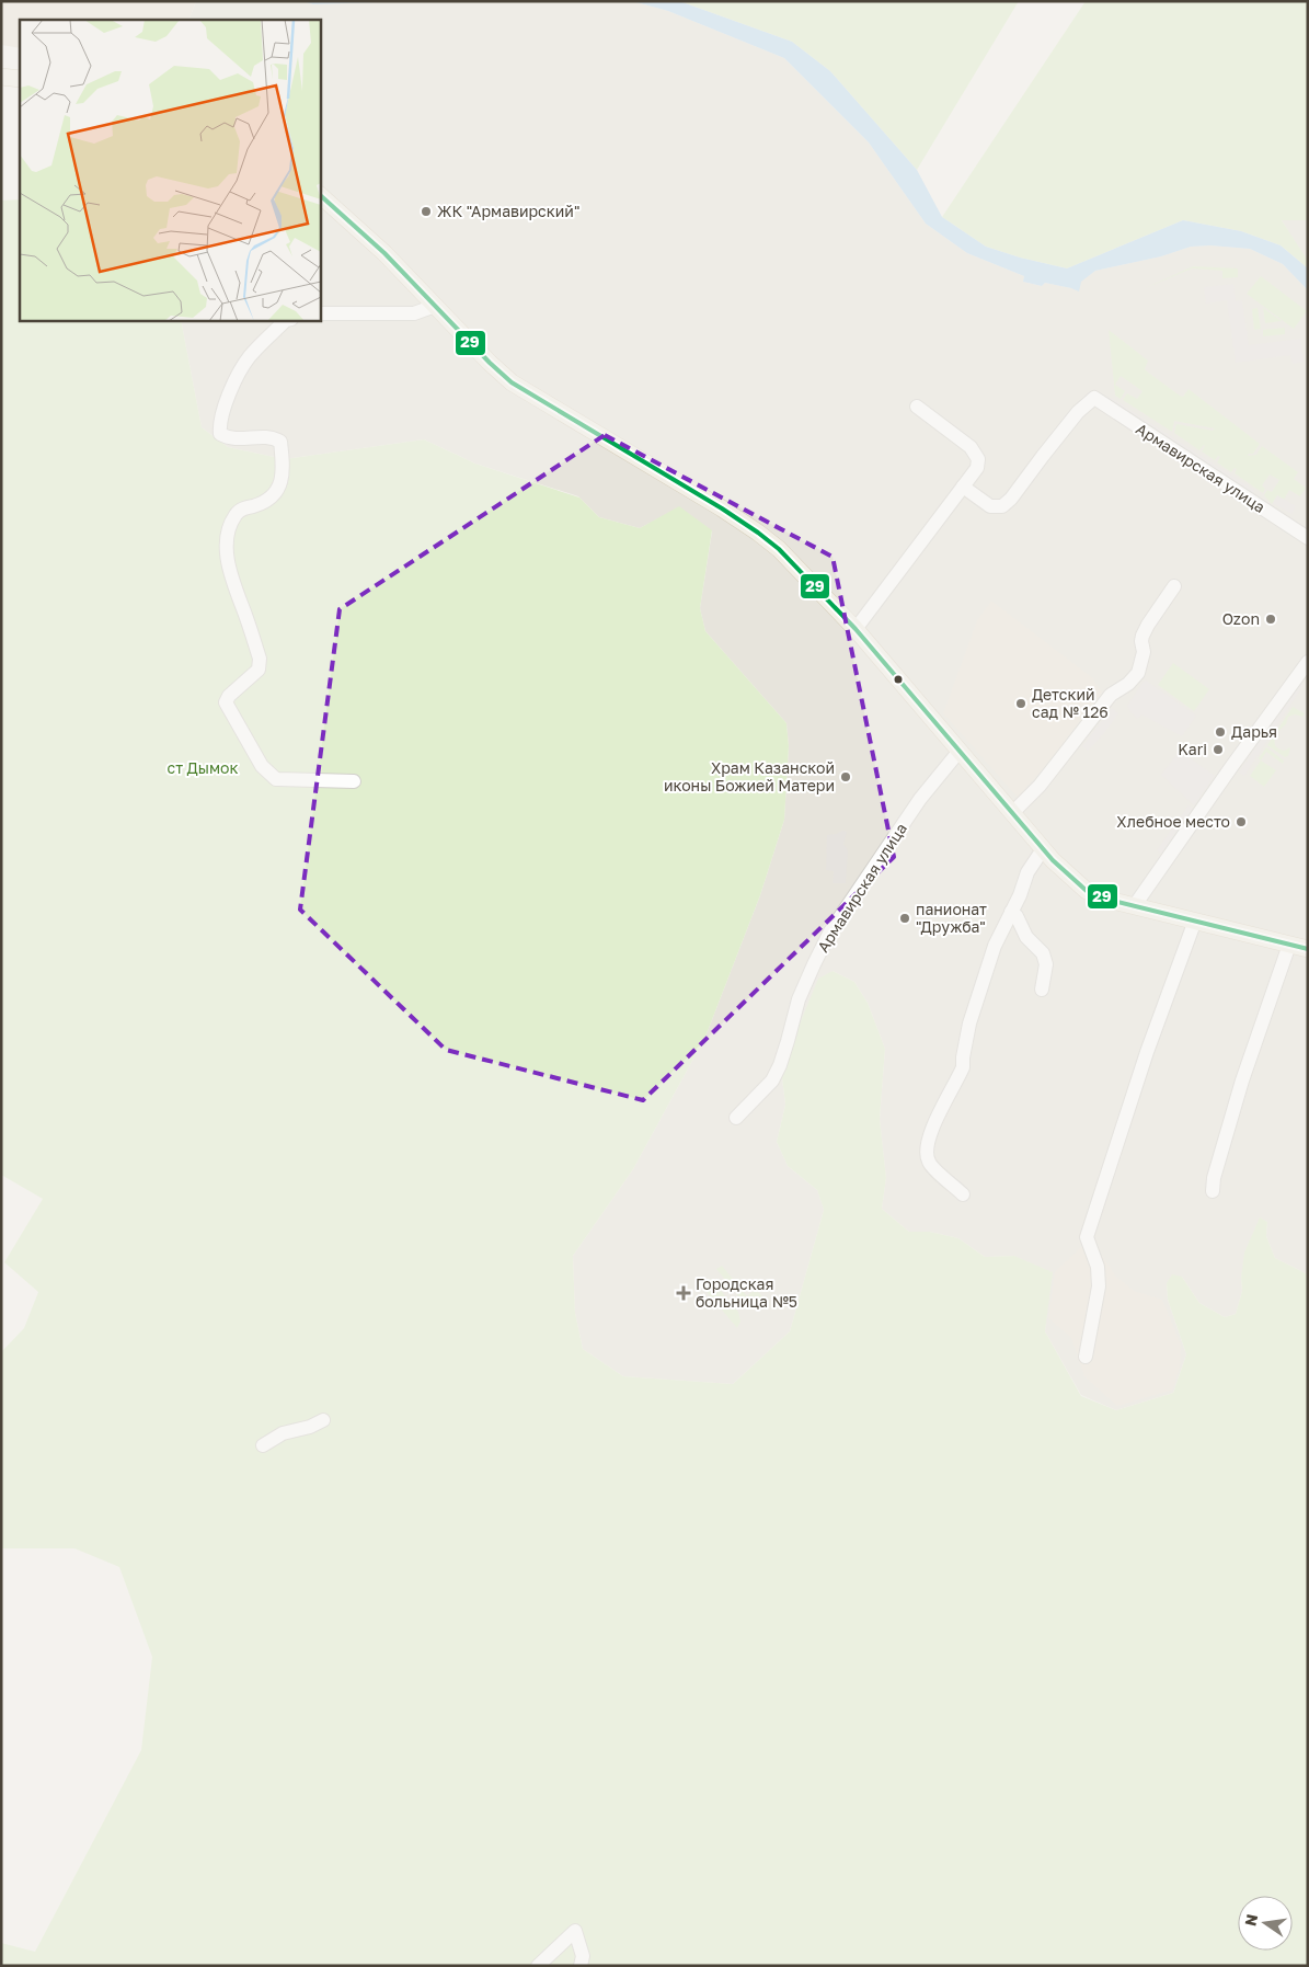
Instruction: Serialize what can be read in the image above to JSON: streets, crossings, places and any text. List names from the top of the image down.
{
  "streets": {
    "street": ["Армавирская улица"]
  },
  "parks": ["ст Дымок"],
  "places": {
    "other": [
      "ЖК \"Армавирский\"",
      "Ozon",
      "Детский сад № 126",
      "Дарья",
      "Kari",
      "Храм Казанской иконы Божией Матери",
      "Хлебное место",
      "панионат \"Дружба\""
    ],
    "health": ["Городская больница №5"]
  },
  "lines": ["transit line 29"],
  "north": "left"
}
